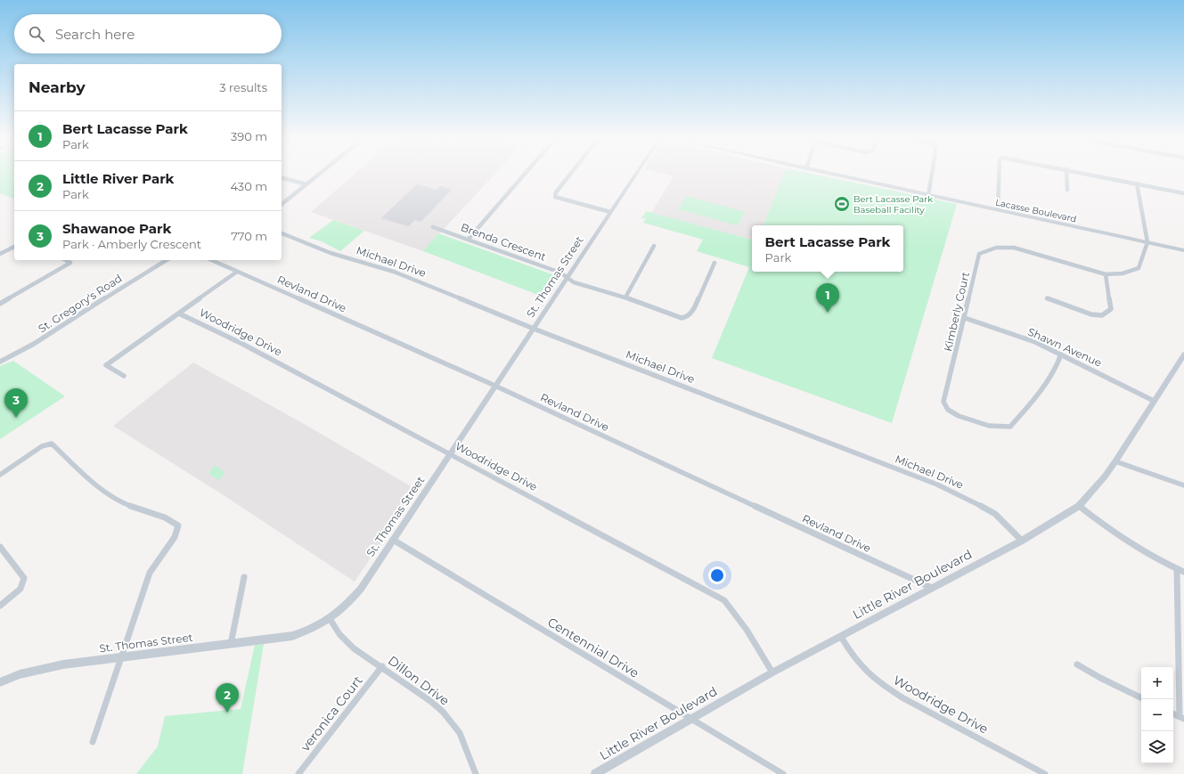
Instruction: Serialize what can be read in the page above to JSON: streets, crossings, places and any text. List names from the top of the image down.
{
  "streets": {
    "street": [
      "Lacasse Boulevard",
      "Brenda Crescent",
      "Michael Drive",
      "St. Thomas Street",
      "Revland Drive",
      "St. Gregory's Road",
      "Kimberly Court",
      "Woodridge Drive",
      "Shawn Avenue",
      "Little River Boulevard",
      "Centennial Drive",
      "Dillon Drive",
      "veronica Court"
    ]
  },
  "crossings": [
    ["Lacasse Boulevard", "Kimberly Court"],
    ["Brenda Crescent", "St. Thomas Street"],
    ["Michael Drive", "St. Thomas Street"],
    ["Michael Drive", "Little River Boulevard"],
    ["St. Thomas Street", "Revland Drive"],
    ["St. Thomas Street", "Woodridge Drive"],
    ["St. Thomas Street", "Centennial Drive"],
    ["St. Thomas Street", "Dillon Drive"],
    ["Revland Drive", "Little River Boulevard"],
    ["Kimberly Court", "Shawn Avenue"],
    ["Woodridge Drive", "Little River Boulevard"],
    ["Shawn Avenue", "Little River Boulevard"],
    ["Little River Boulevard", "Centennial Drive"],
    ["Dillon Drive", "veronica Court"]
  ],
  "places": {
    "sports": ["Bert Lacasse Park Baseball Facility"]
  },
  "page": {
    "search": "Search here",
    "heading": ["Nearby", "3 results"],
    "list": [
      {
        "mark": "1",
        "name": "Bert Lacasse Park",
        "note": "Park",
        "value": "390 m"
      },
      {
        "mark": "2",
        "name": "Little River Park",
        "note": "Park",
        "value": "430 m"
      },
      {
        "mark": "3",
        "name": "Shawanoe Park",
        "note": "Park · Amberly Crescent",
        "value": "770 m"
      }
    ],
    "popup": ["Bert Lacasse Park", "Park"],
    "pins": ["1", "3", "2"],
    "map_buttons": ["+", "−"]
  }
}
